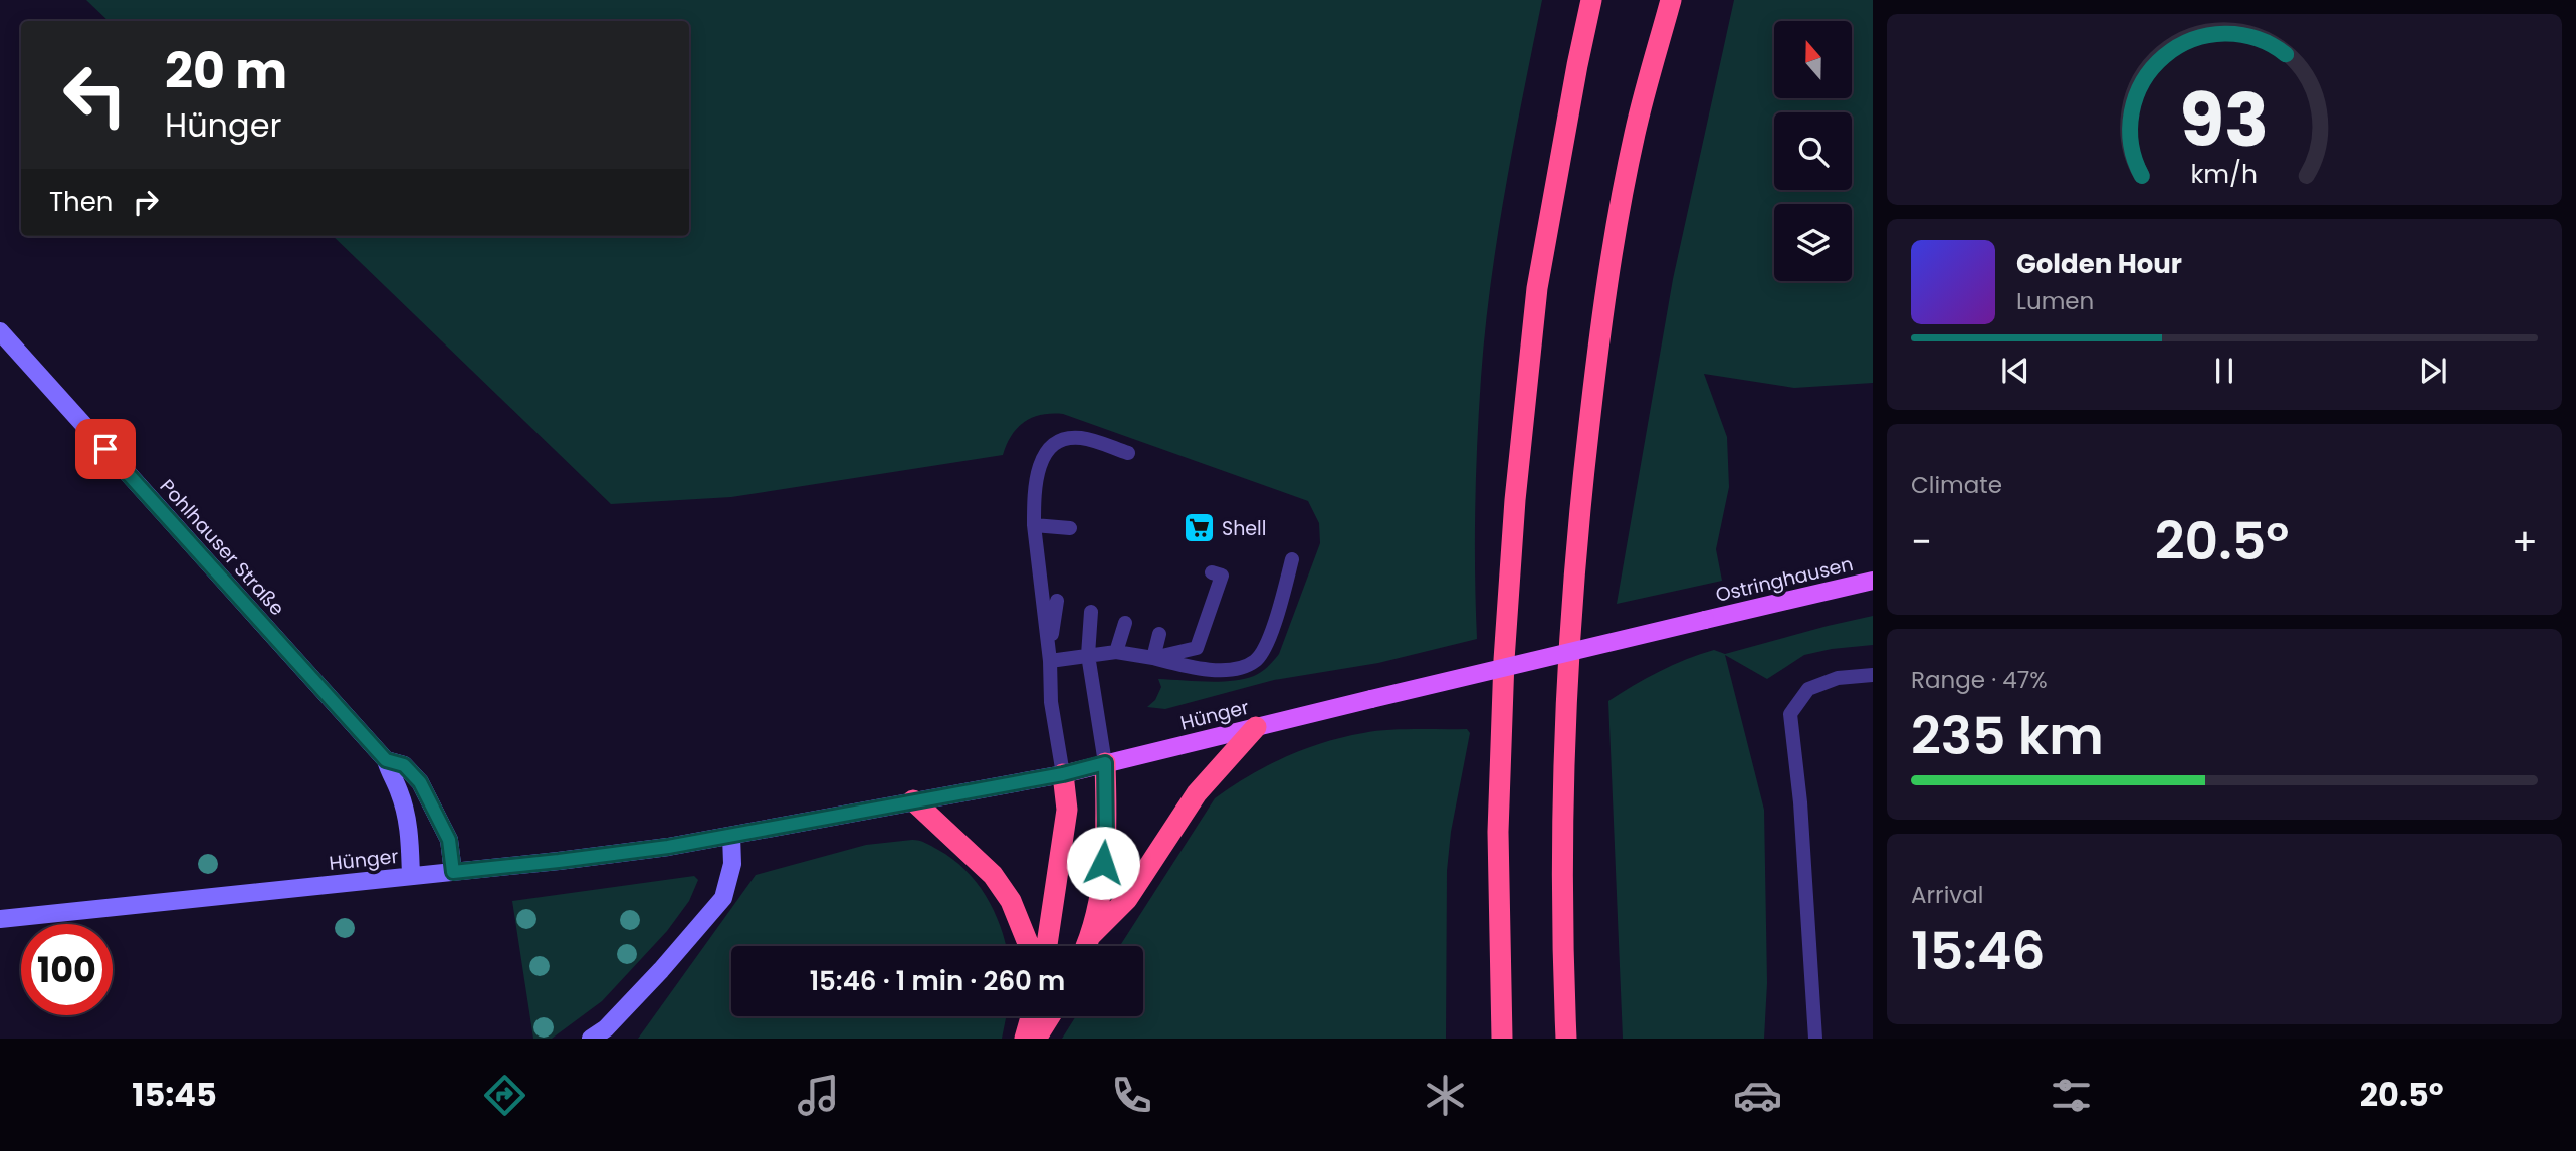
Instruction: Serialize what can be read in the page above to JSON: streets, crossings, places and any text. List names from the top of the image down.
{
  "streets": {
    "main road": ["Ostringhausen", "Hünger"],
    "street": ["Pohlhauser Straße"]
  },
  "crossings": [
    ["Pohlhauser Straße", "Hünger"],
    ["Ostringhausen", "Hünger"]
  ],
  "places": {
    "supermarket": ["Shell"]
  },
  "north": "top",
  "page": {
    "turn": ["20 m", "Hünger"],
    "then": "Then",
    "song": ["Golden Hour", "Lumen"],
    "tile": [
      "Climate",
      ["Range · 47%", "235 km"],
      ["Arrival", "15:46"]
    ],
    "heat": ["−", "20.5°", "+"],
    "limit": "100",
    "trip": "15:46 · 1 min · 260 m",
    "tabs": ["15:45", "20.5°"],
    "gauge": ["93", "km/h"]
  }
}
